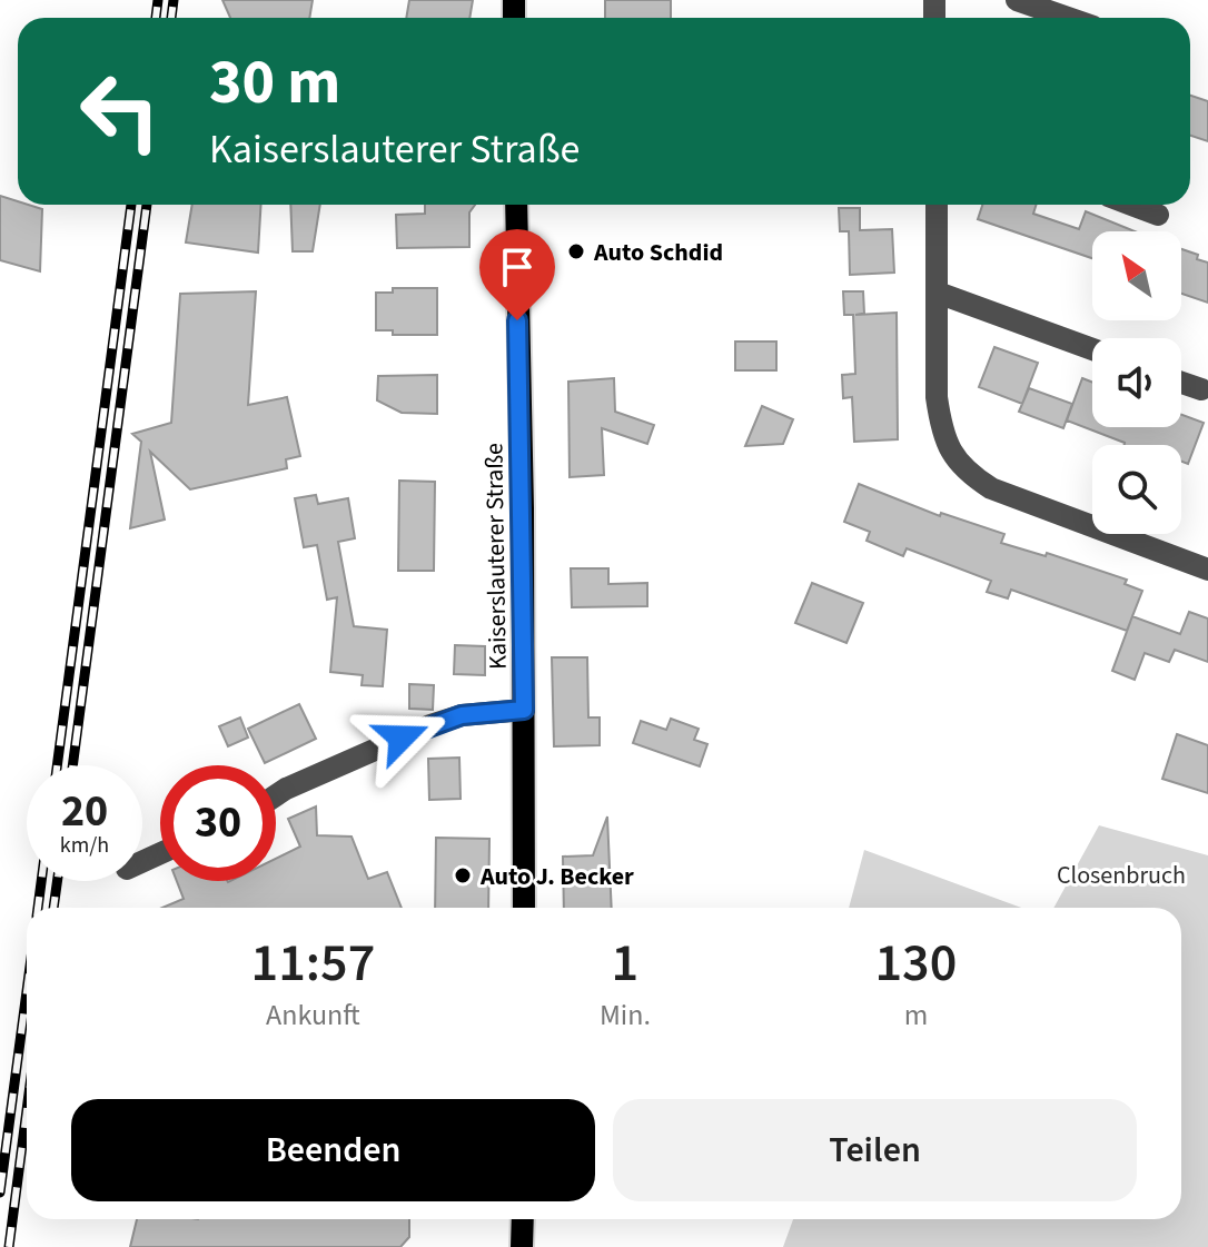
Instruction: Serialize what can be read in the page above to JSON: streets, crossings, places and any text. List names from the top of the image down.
{
  "streets": {
    "main road": ["Kaiserslauterer Straße"]
  },
  "parks": ["Closenbruch"],
  "places": ["Auto Schdid", "Auto J. Becker"],
  "north": "top left",
  "page": {
    "turn": ["30 m", "Kaiserslauterer Straße"],
    "speed": "20 km/h",
    "limit": "30",
    "eta": [
      "11:57",
      "Ankunft",
      "1",
      "Min.",
      "130",
      "m"
    ],
    "buttons": ["Beenden", "Teilen"]
  }
}
